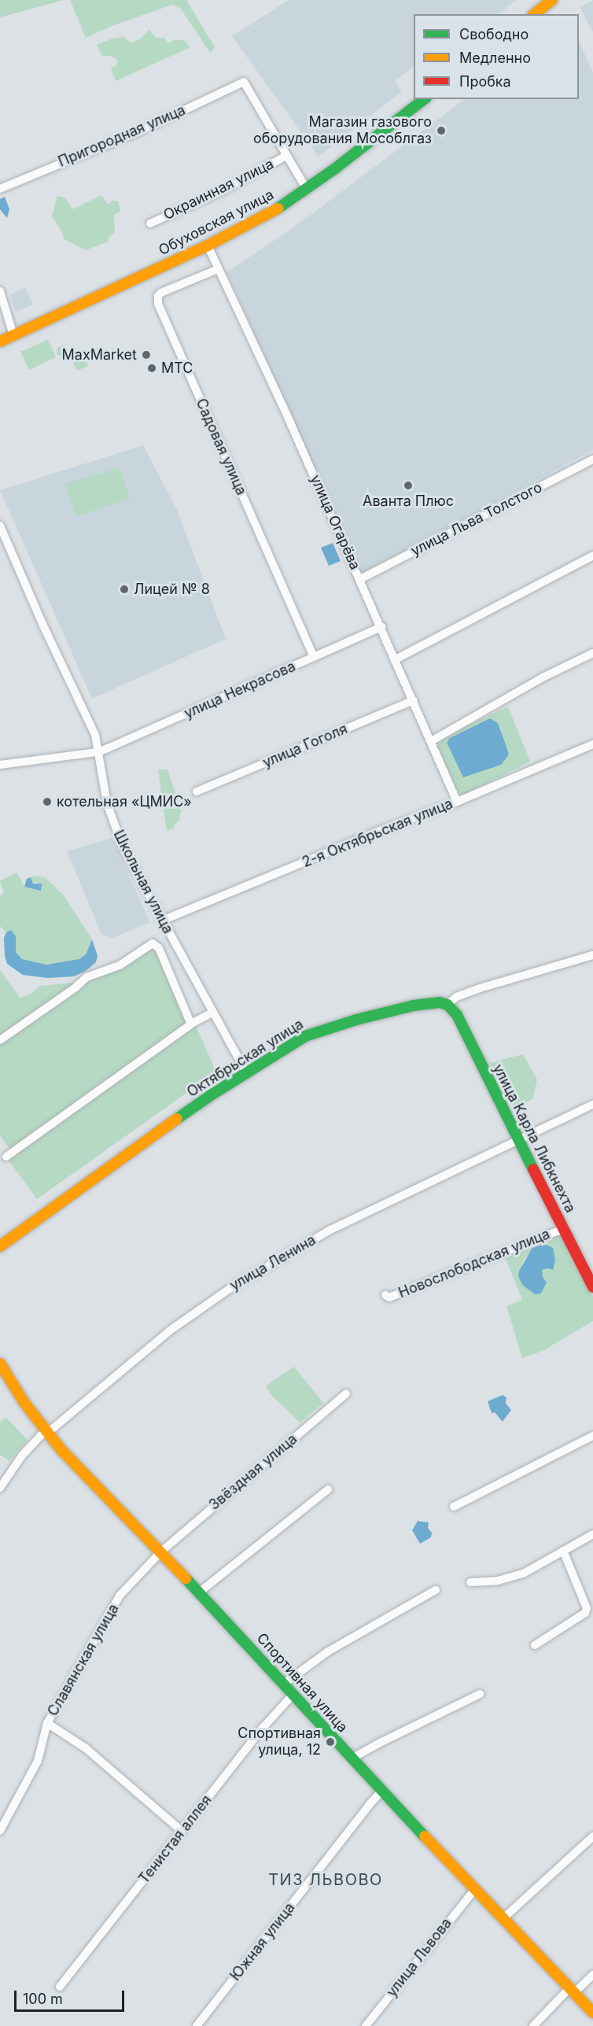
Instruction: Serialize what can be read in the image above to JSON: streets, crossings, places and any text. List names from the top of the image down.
{
  "streets": {
    "street": [
      "Пригородная улица",
      "Окраинная улица",
      "Обуховская улица",
      "Садовая улица",
      "улица Льва Толстого",
      "улица Огарёва",
      "улица Некрасова",
      "улица Гоголя",
      "2-я Октябрьская улица",
      "Школьная улица",
      "Октябрьская улица",
      "улица Карла Либкнехта",
      "улица Ленина",
      "Новослободская улица",
      "Звёздная улица",
      "Славянская улица",
      "Спортивная улица",
      "Тенистая аллея",
      "Южная улица",
      "улица Львова"
    ]
  },
  "crossings": [
    ["Пригородная улица", "Окраинная улица"],
    ["Обуховская улица", "улица Огарёва"],
    ["Садовая улица", "улица Огарёва"],
    ["Садовая улица", "улица Некрасова"],
    ["улица Льва Толстого", "улица Огарёва"],
    ["улица Огарёва", "улица Некрасова"],
    ["улица Огарёва", "улица Гоголя"],
    ["улица Огарёва", "2-я Октябрьская улица"],
    ["улица Некрасова", "Школьная улица"],
    ["2-я Октябрьская улица", "Школьная улица"],
    ["Школьная улица", "Октябрьская улица"],
    ["Октябрьская улица", "улица Карла Либкнехта"],
    ["улица Карла Либкнехта", "улица Ленина"],
    ["улица Карла Либкнехта", "Новослободская улица"],
    ["улица Ленина", "Спортивная улица"],
    ["Звёздная улица", "Славянская улица"],
    ["Звёздная улица", "Спортивная улица"],
    ["Славянская улица", "Спортивная улица"],
    ["Спортивная улица", "Тенистая аллея"],
    ["Спортивная улица", "Южная улица"],
    ["Спортивная улица", "улица Львова"]
  ],
  "districts": ["ТИЗ ЛЬВОВО"],
  "places": [
    "Магазин газового оборудования Мособлгаз",
    "MaxMarket",
    "МТС",
    "Аванта Плюс",
    "Лицей № 8",
    "котельная «ЦМИС»",
    "Спортивная улица, 12"
  ],
  "legend": ["Свободно", "Медленно", "Пробка"],
  "scale_bar": "100 m"
}
